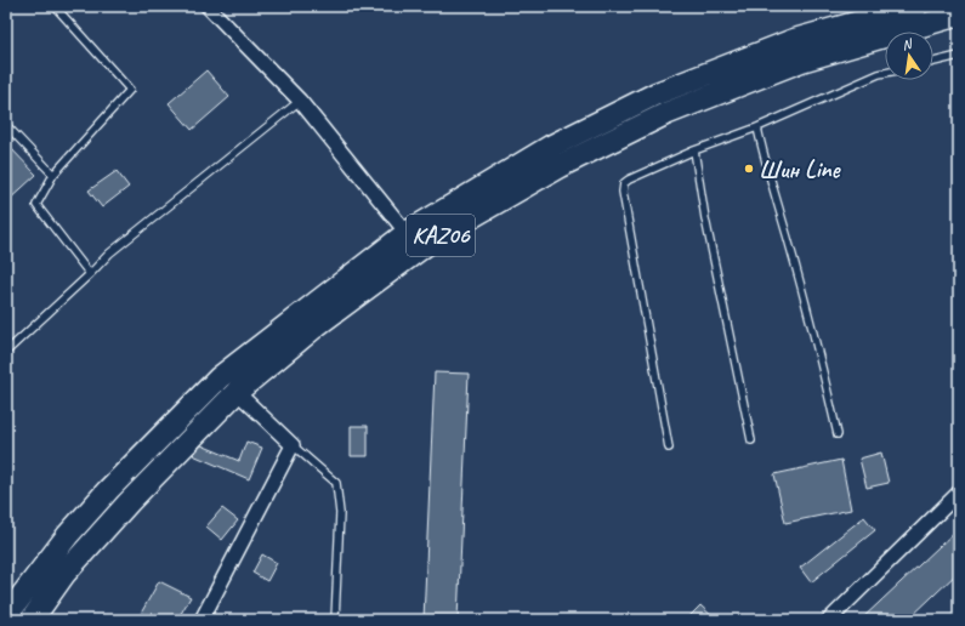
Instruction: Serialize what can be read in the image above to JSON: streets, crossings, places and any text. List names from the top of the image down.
{
  "streets": {
    "highway": ["KАZ06"]
  },
  "places": ["Шин Line"],
  "north": "top"
}
